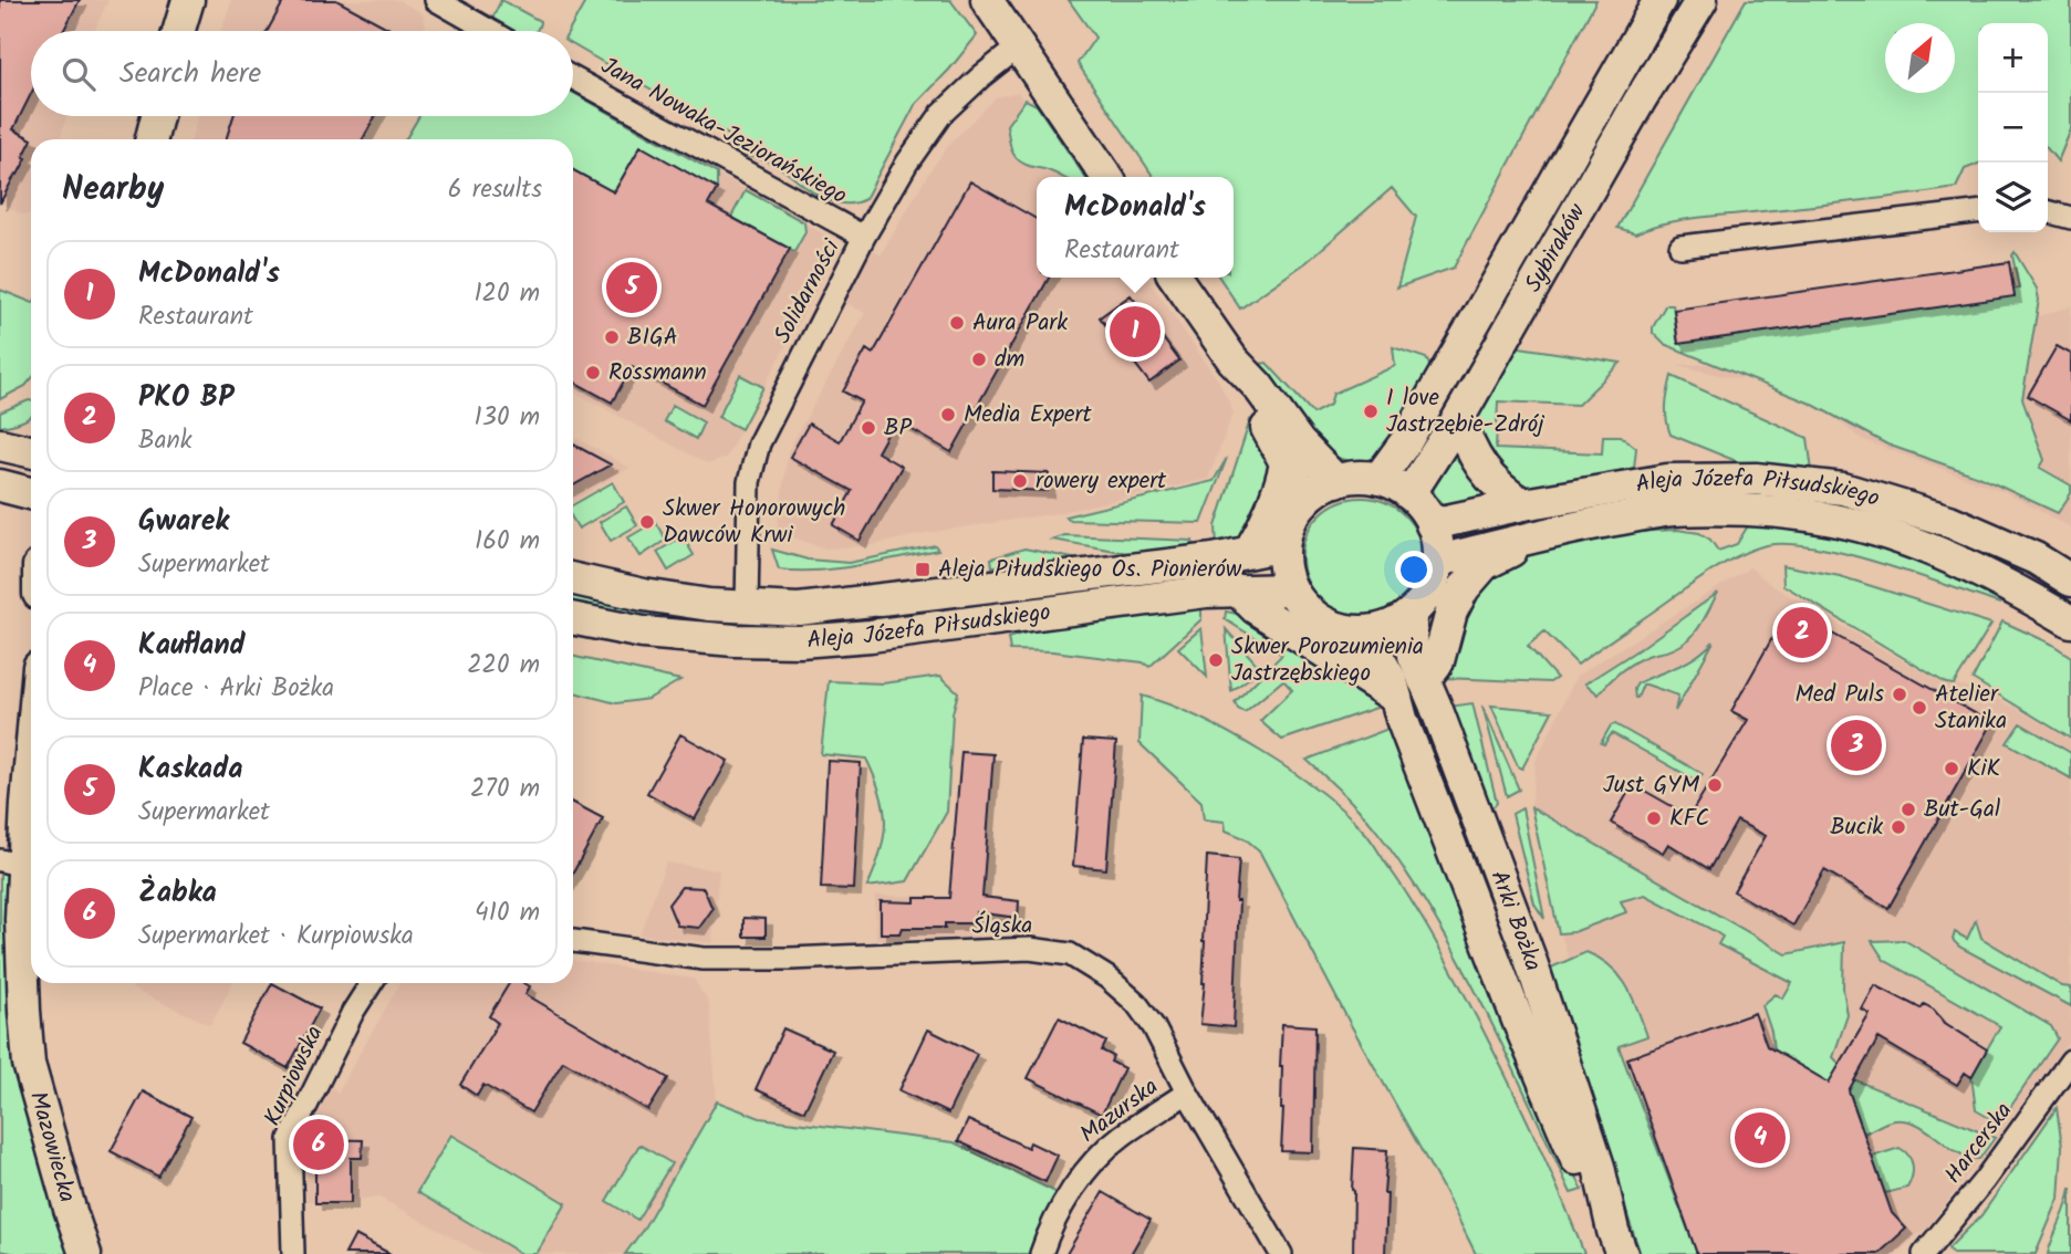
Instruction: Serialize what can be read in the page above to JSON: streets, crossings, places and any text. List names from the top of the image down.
{
  "streets": {
    "street": [
      "Jana Nowaka-Jeziorańskiego",
      "Sybiraków",
      "Solidarności",
      "Aleja Józefa Piłsudskiego",
      "Arki Bożka",
      "Śląska",
      "Kurpiowska",
      "Mazurska",
      "Harcerska",
      "Mazowiecka"
    ]
  },
  "crossings": [
    ["Jana Nowaka-Jeziorańskiego", "Solidarności"],
    ["Sybiraków", "Aleja Józefa Piłsudskiego"],
    ["Sybiraków", "Arki Bożka"],
    ["Solidarności", "Aleja Józefa Piłsudskiego"],
    ["Aleja Józefa Piłsudskiego", "Arki Bożka"],
    ["Śląska", "Mazurska"]
  ],
  "places": {
    "other": [
      "Aura Park",
      "BIGA",
      "dm",
      "Rossmann",
      "I love Jastrzębie-Zdrój",
      "Media Expert",
      "BP",
      "rowery expert",
      "Skwer Honorowych Dawców Krwi",
      "Skwer Porozumienia Jastrzębskiego",
      "Med Puls",
      "Atelier Stanika",
      "KiK",
      "Just GYM",
      "But-Gal",
      "KFC",
      "Bucik"
    ],
    "transit": ["Aleja Piłudskiego Os. Pionierów"]
  },
  "north": "top right",
  "page": {
    "map_buttons": ["+", "−"],
    "search": "Search here",
    "heading": ["Nearby", "6 results"],
    "popup": ["McDonald's", "Restaurant"],
    "list": [
      {
        "mark": "1",
        "name": "McDonald's",
        "note": "Restaurant",
        "value": "120 m"
      },
      {
        "mark": "2",
        "name": "PKO BP",
        "note": "Bank",
        "value": "130 m"
      },
      {
        "mark": "3",
        "name": "Gwarek",
        "note": "Supermarket",
        "value": "160 m"
      },
      {
        "mark": "4",
        "name": "Kaufland",
        "note": "Place · Arki Bożka",
        "value": "220 m"
      },
      {
        "mark": "5",
        "name": "Kaskada",
        "note": "Supermarket",
        "value": "270 m"
      },
      {
        "mark": "6",
        "name": "Żabka",
        "note": "Supermarket · Kurpiowska",
        "value": "410 m"
      }
    ],
    "pins": [
      "5",
      "1",
      "2",
      "3",
      "4",
      "6"
    ]
  }
}
